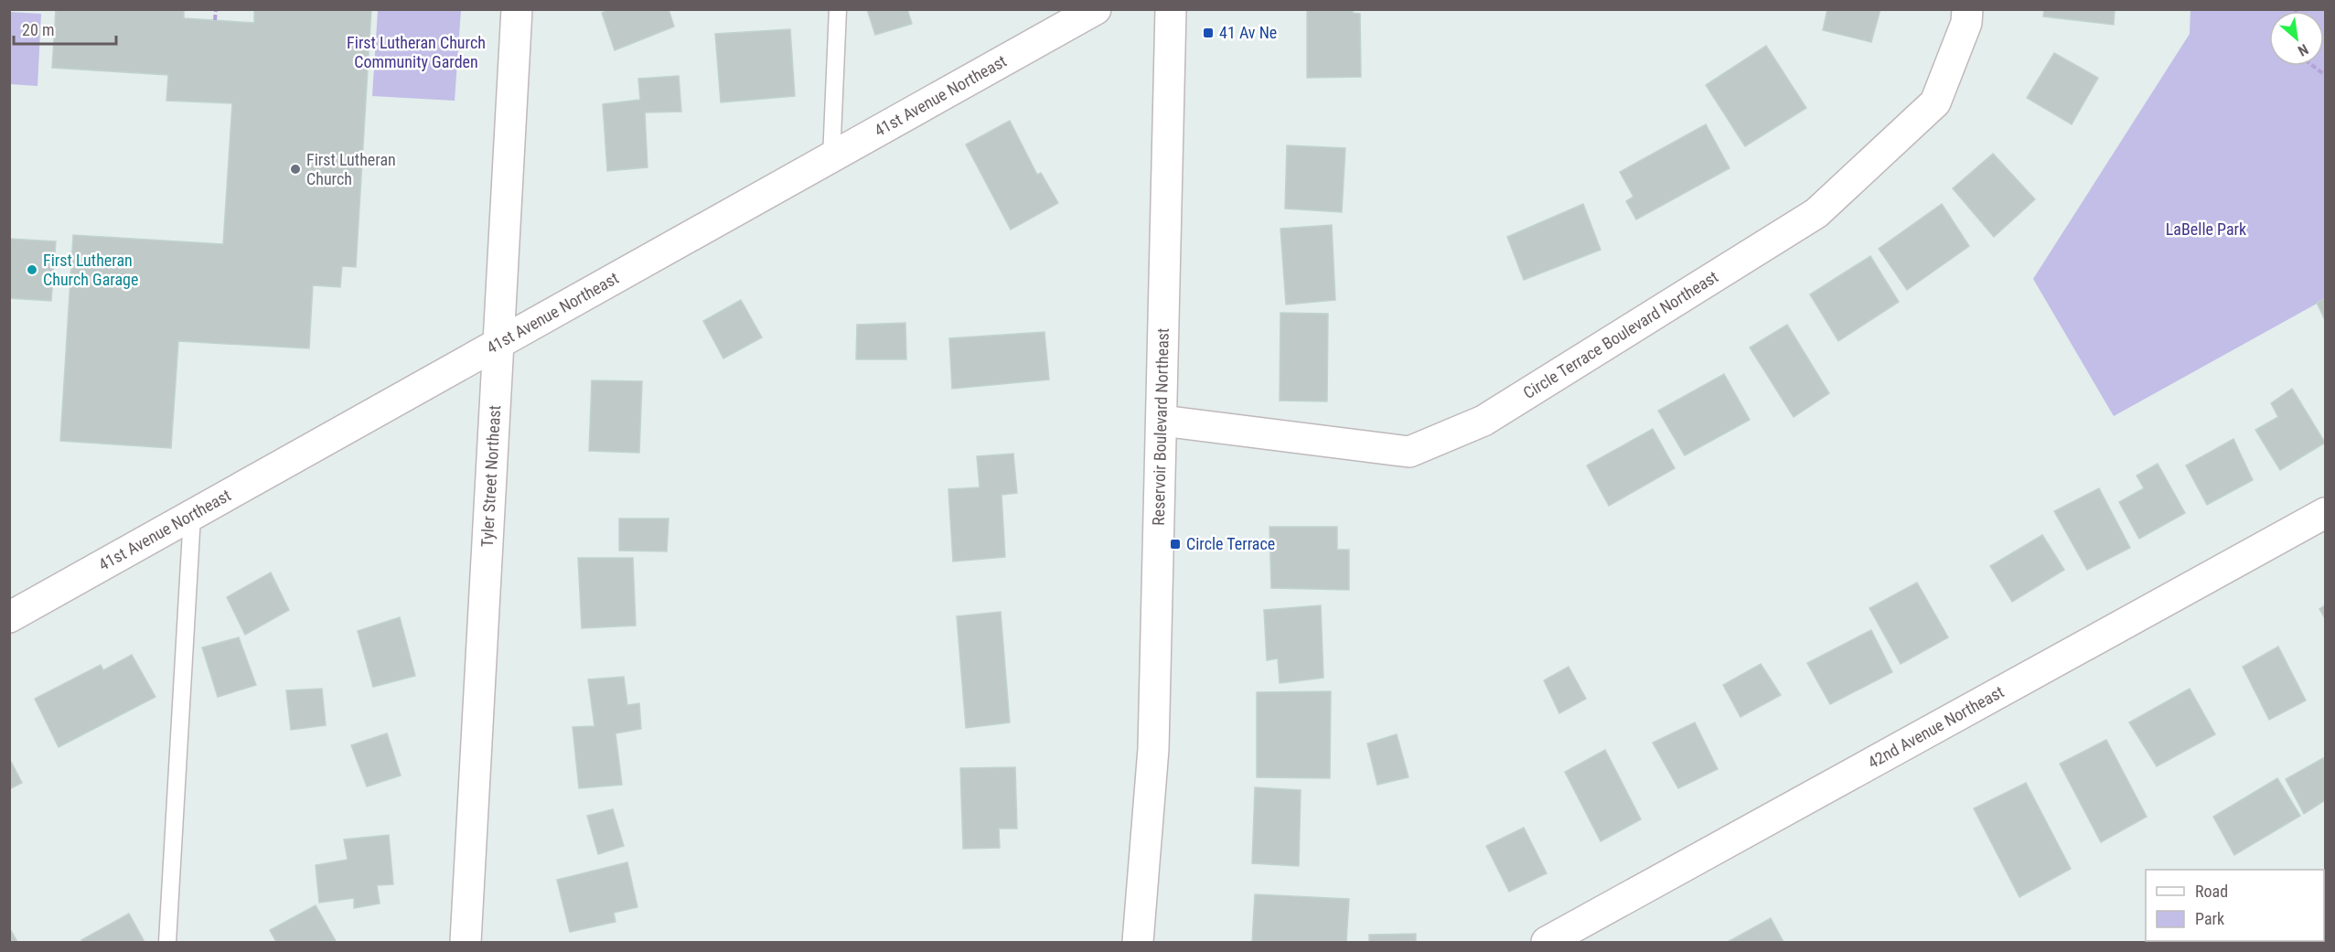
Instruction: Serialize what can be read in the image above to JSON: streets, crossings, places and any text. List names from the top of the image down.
{
  "streets": {
    "street": [
      "41st Avenue Northeast",
      "Circle Terrace Boulevard Northeast",
      "Reservoir Boulevard Northeast",
      "Tyler Street Northeast",
      "42nd Avenue Northeast"
    ]
  },
  "crossings": [
    ["41st Avenue Northeast", "Tyler Street Northeast"],
    ["Circle Terrace Boulevard Northeast", "Reservoir Boulevard Northeast"]
  ],
  "parks": ["First Lutheran Church Community Garden", "LaBelle Park"],
  "places": {
    "transit": ["41 Av Ne", "Circle Terrace"],
    "other": ["First Lutheran Church", "First Lutheran Church Garage"]
  },
  "legend": ["Road", "Park"],
  "scale_bar": "20 m",
  "north": "bottom right"
}
